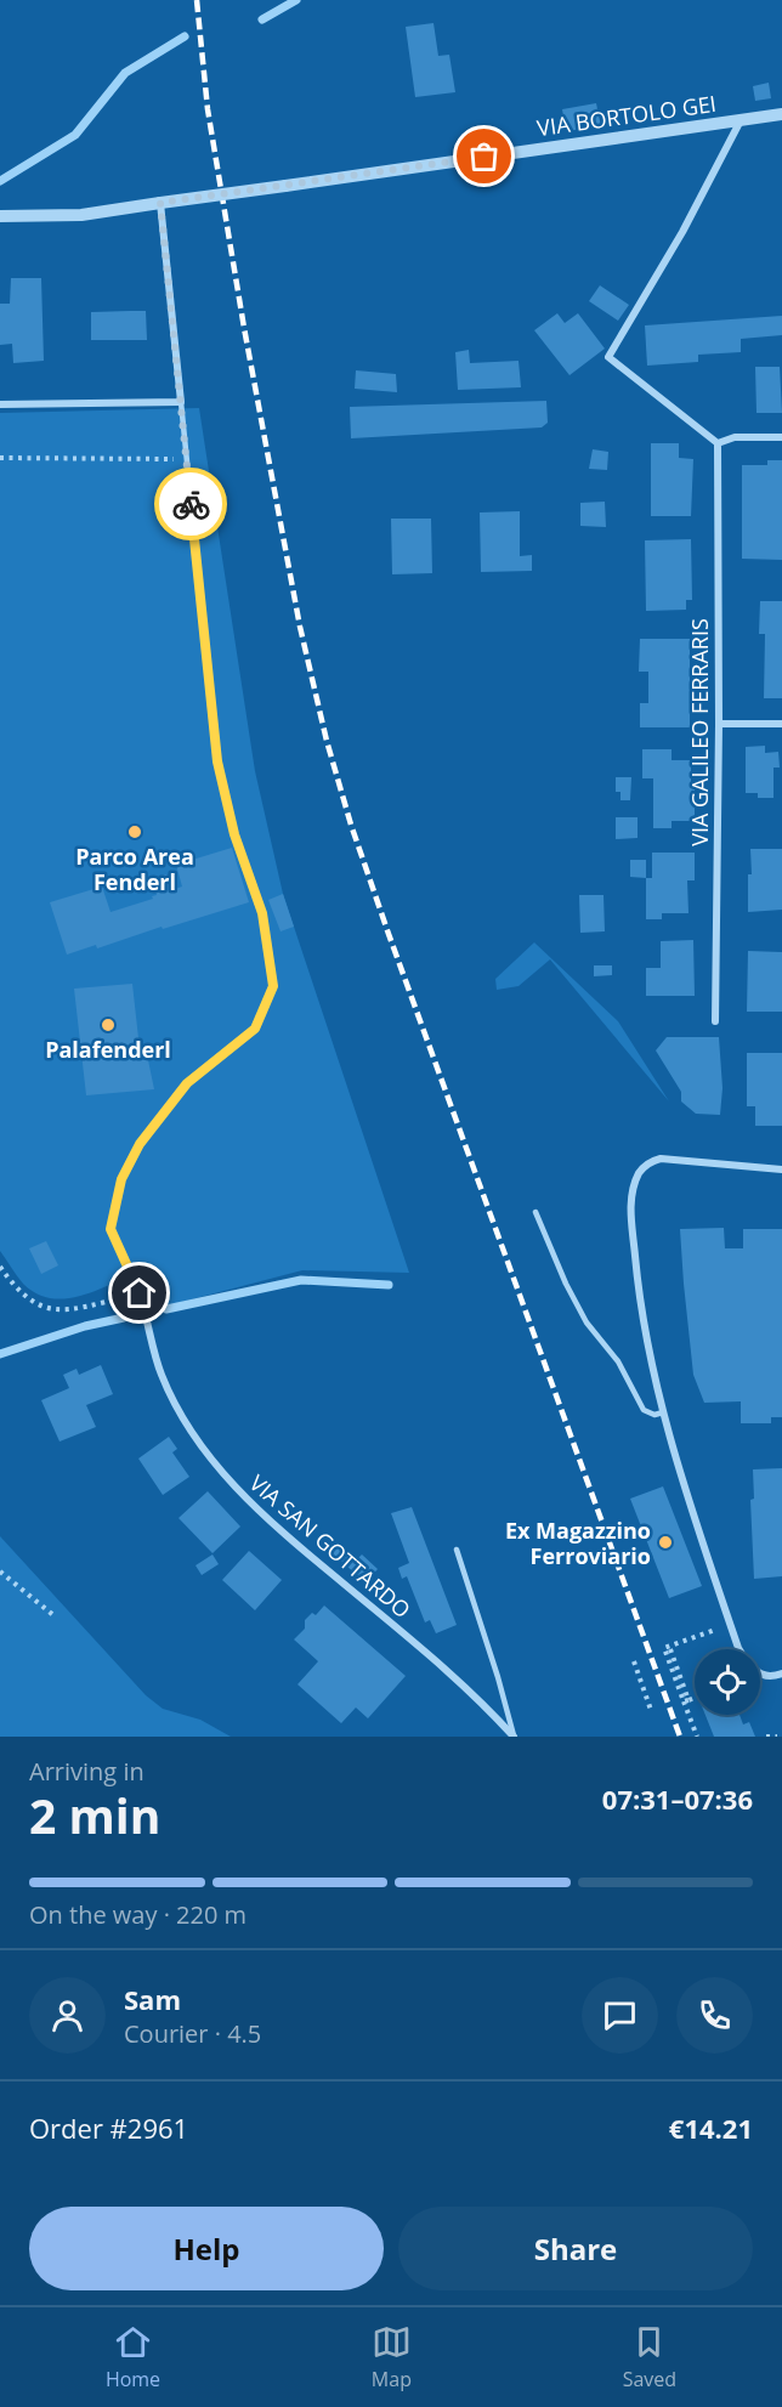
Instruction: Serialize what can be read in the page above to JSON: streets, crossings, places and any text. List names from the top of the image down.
{
  "streets": {
    "street": ["VIA BORTOLO GEI", "VIA GALILEO FERRARIS", "VIA SAN GOTTARDO"]
  },
  "places": ["Parco Area Fenderl", "Palafenderl", "Ex Magazzino Ferroviario"],
  "page": {
    "heading": ["2 min", "Arriving in", "07:31–07:36"],
    "panel": [
      "Sam",
      "Courier · 4.5",
      "Order #2961",
      "€14.21"
    ],
    "bar": "On the way · 220 m",
    "buttons": ["Help", "Share"],
    "tabs": ["Home", "Map", "Saved"]
  }
}
